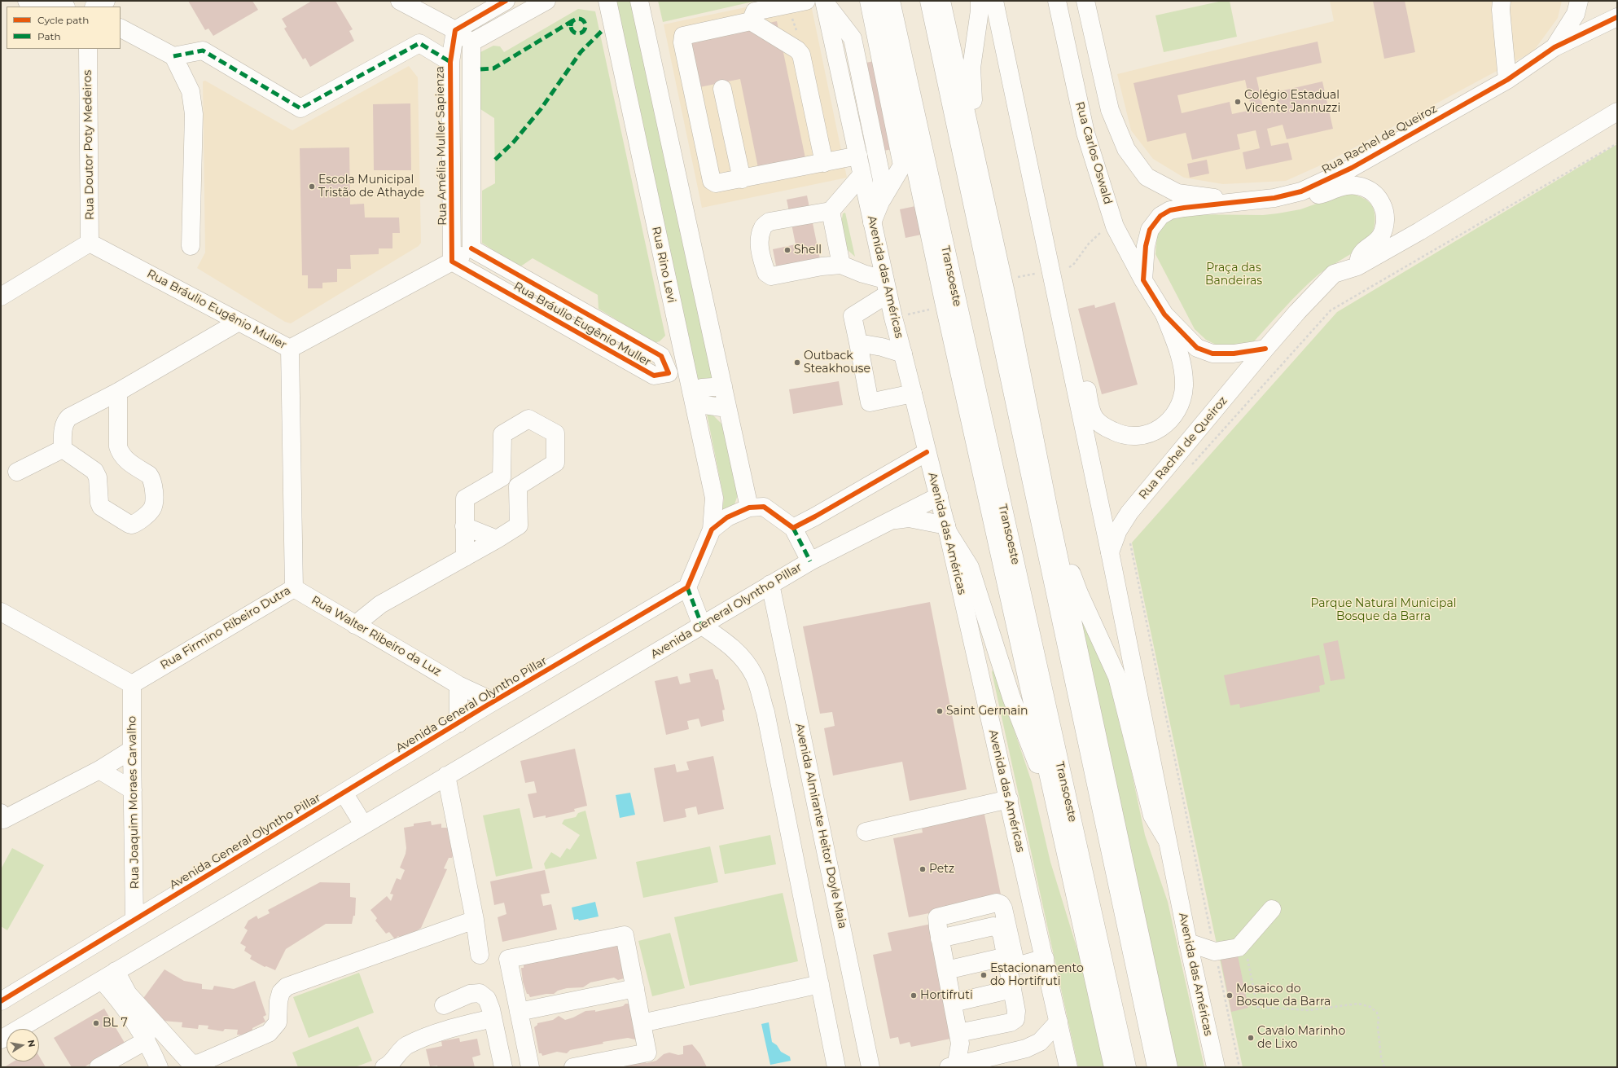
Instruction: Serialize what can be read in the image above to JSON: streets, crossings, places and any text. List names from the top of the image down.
{
  "streets": {
    "main road": [
      "Rua Rachel de Queiroz",
      "Rua Doutor Poty Medeiros",
      "Rua Amélia Muller Sapienza",
      "Rua Carlos Oswald",
      "Rua Rino Levi",
      "Transoeste",
      "Avenida das Américas",
      "Rua Bráulio Eugênio Muller",
      "Avenida General Olyntho Pillar",
      "Rua Firmino Ribeiro Dutra",
      "Rua Walter Ribeiro da Luz",
      "Rua Joaquim Moraes Carvalho",
      "Avenida Almirante Heitor Doyle Maia"
    ]
  },
  "crossings": [
    ["Rua Rachel de Queiroz", "Rua Carlos Oswald"],
    ["Rua Rachel de Queiroz", "Avenida das Américas"],
    ["Rua Doutor Poty Medeiros", "Rua Bráulio Eugênio Muller"],
    ["Rua Amélia Muller Sapienza", "Rua Bráulio Eugênio Muller"],
    ["Avenida das Américas", "Avenida General Olyntho Pillar"],
    ["Rua Bráulio Eugênio Muller", "Rua Firmino Ribeiro Dutra"],
    ["Avenida General Olyntho Pillar", "Rua Walter Ribeiro da Luz"],
    ["Avenida General Olyntho Pillar", "Rua Joaquim Moraes Carvalho"],
    ["Avenida General Olyntho Pillar", "Avenida Almirante Heitor Doyle Maia"],
    ["Rua Firmino Ribeiro Dutra", "Rua Walter Ribeiro da Luz"],
    ["Rua Firmino Ribeiro Dutra", "Rua Joaquim Moraes Carvalho"]
  ],
  "parks": ["Praça das Bandeiras", "Parque Natural Municipal Bosque da Barra"],
  "places": [
    "Colégio Estadual Vicente Jannuzzi",
    "Escola Municipal Tristão de Athayde",
    "Shell",
    "Outback Steakhouse",
    "Saint Germain",
    "Petz",
    "Estacionamento do Hortifruti",
    "Hortifruti",
    "Mosaico do Bosque da Barra",
    "BL 7",
    "Cavalo Marinho de Lixo"
  ],
  "legend": ["Cycle path", "Path"],
  "north": "right"
}
